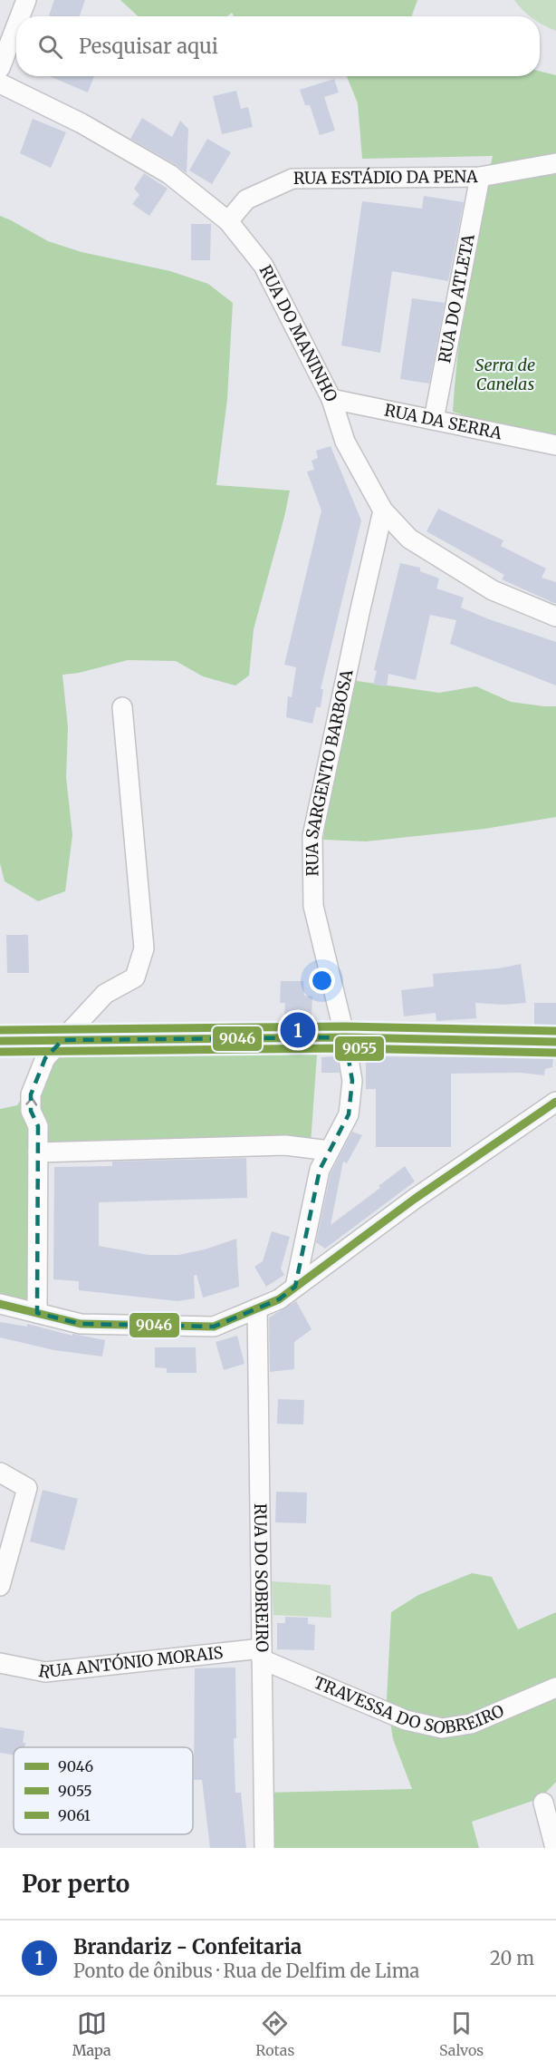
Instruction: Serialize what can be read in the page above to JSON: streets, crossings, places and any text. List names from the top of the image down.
{
  "streets": {
    "street": [
      "RUA ESTÁDIO DA PENA",
      "RUA DO ATLETA",
      "RUA DO MANINHO",
      "RUA DA SERRA",
      "RUA SARGENTO BARBOSA",
      "RUA DO SOBREIRO",
      "RUA ANTÓNIO MORAIS",
      "TRAVESSA DO SOBREIRO"
    ]
  },
  "crossings": [
    ["RUA ESTÁDIO DA PENA", "RUA DO ATLETA"],
    ["RUA ESTÁDIO DA PENA", "RUA DO MANINHO"],
    ["RUA DO ATLETA", "RUA DA SERRA"],
    ["RUA DO MANINHO", "RUA DA SERRA"],
    ["RUA DO MANINHO", "RUA SARGENTO BARBOSA"],
    ["RUA DO SOBREIRO", "RUA ANTÓNIO MORAIS"],
    ["RUA DO SOBREIRO", "TRAVESSA DO SOBREIRO"],
    ["RUA ANTÓNIO MORAIS", "TRAVESSA DO SOBREIRO"]
  ],
  "parks": ["Serra de Canelas"],
  "lines": ["transit line 9061", "transit line 9046", "transit line 9055"],
  "legend": ["9046", "9055", "9061"],
  "page": {
    "search": "Pesquisar aqui",
    "pins": "1",
    "heading": "Por perto",
    "list": [
      {
        "mark": "1",
        "name": "Brandariz - Confeitaria",
        "note": "Ponto de ônibus · Rua de Delfim de Lima",
        "value": "20 m"
      }
    ],
    "nav": ["Mapa", "Rotas", "Salvos"]
  }
}
